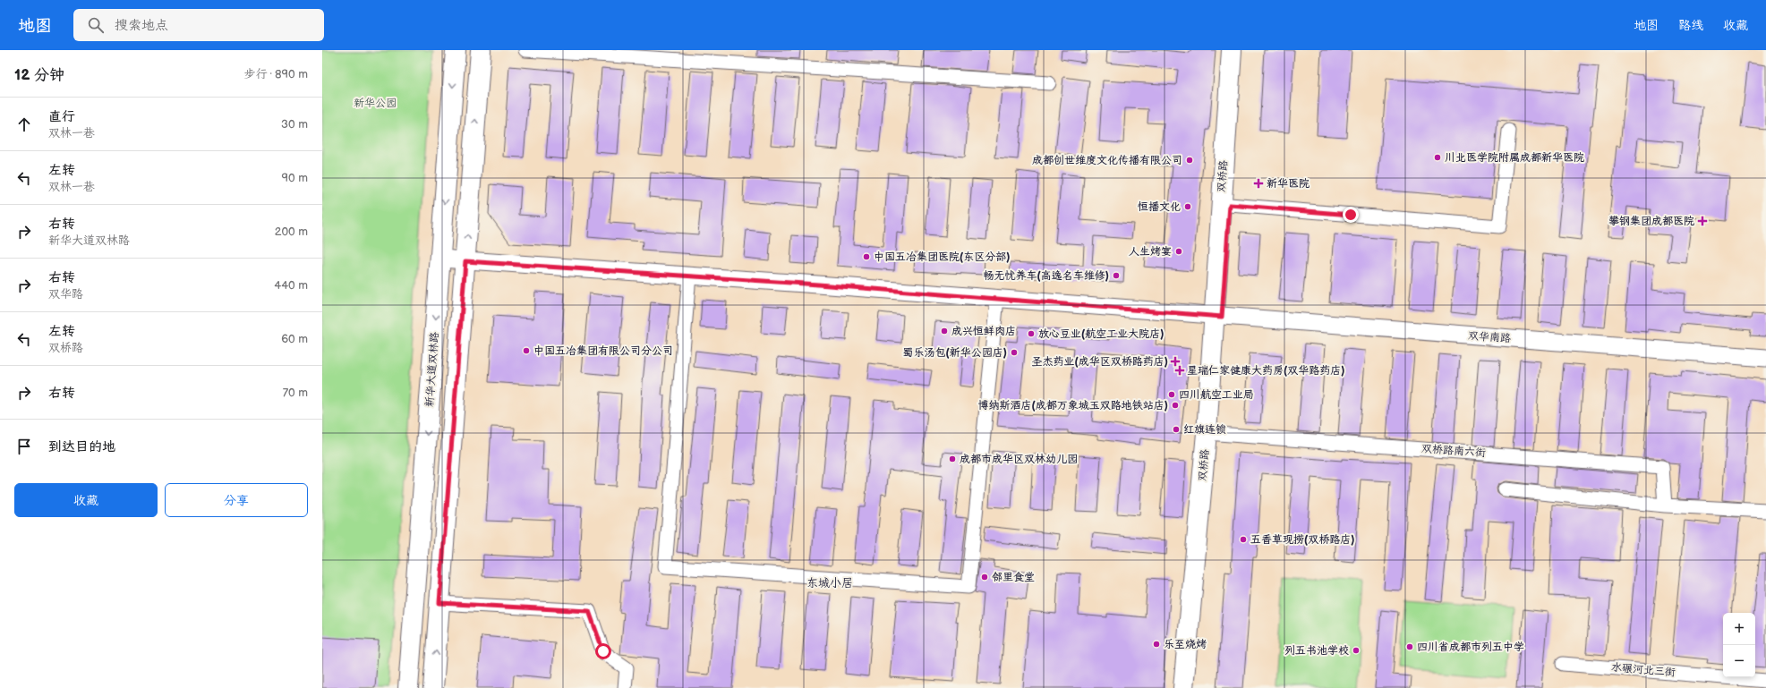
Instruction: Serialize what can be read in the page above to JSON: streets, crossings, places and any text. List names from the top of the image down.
{
  "streets": {
    "main road": ["双桥路", "新华大道双林路"],
    "street": ["双华南路", "双桥路南六街", "水碾河北三街"]
  },
  "crossings": [
    ["双桥路", "双华南路"],
    ["双桥路", "双桥路南六街"],
    ["双华南路", "新华大道双林路"]
  ],
  "districts": ["东城小居"],
  "parks": ["新华公园"],
  "places": {
    "other": [
      "川北医学院附属成都新华医院",
      "成都创世维度文化传播有限公司",
      "恒播文化",
      "人生烤宴",
      "中国五冶集团医院(东区分部)",
      "畅无忧养车(高逸名车维修)",
      "成兴恒鲜肉店",
      "放心豆业(航空工业大院店)",
      "中国五冶集团有限公司分公司",
      "蜀乐汤包(新华公园店)",
      "四川航空工业局",
      "博纳斯酒店(成都万象城玉双路地铁站店)",
      "红旗连锁",
      "成都市成华区双林幼儿园",
      "五香草现捞(双桥路店)",
      "邻里食堂",
      "乐至烧烤",
      "四川省成都市列五中学",
      "列五书池学校"
    ],
    "health": [
      "新华医院",
      "攀钢集团成都医院",
      "圣杰药业(成华区双桥路药店)",
      "星瑞仁家健康大药房(双华路药店)"
    ]
  },
  "page": {
    "header": "地图",
    "search": "搜索地点",
    "nav": ["地图", "路线", "收藏"],
    "heading": ["12 分钟", "步行 · 890 m"],
    "list": [
      ["直行", "双林一巷", "30 m"],
      ["左转", "双林一巷", "90 m"],
      ["右转", "新华大道双林路", "200 m"],
      ["右转", "双华路", "440 m"],
      ["左转", "双桥路", "60 m"],
      ["右转", "70 m"],
      "到达目的地"
    ],
    "buttons": ["收藏", "分享"],
    "map_buttons": ["+", "−"]
  }
}
